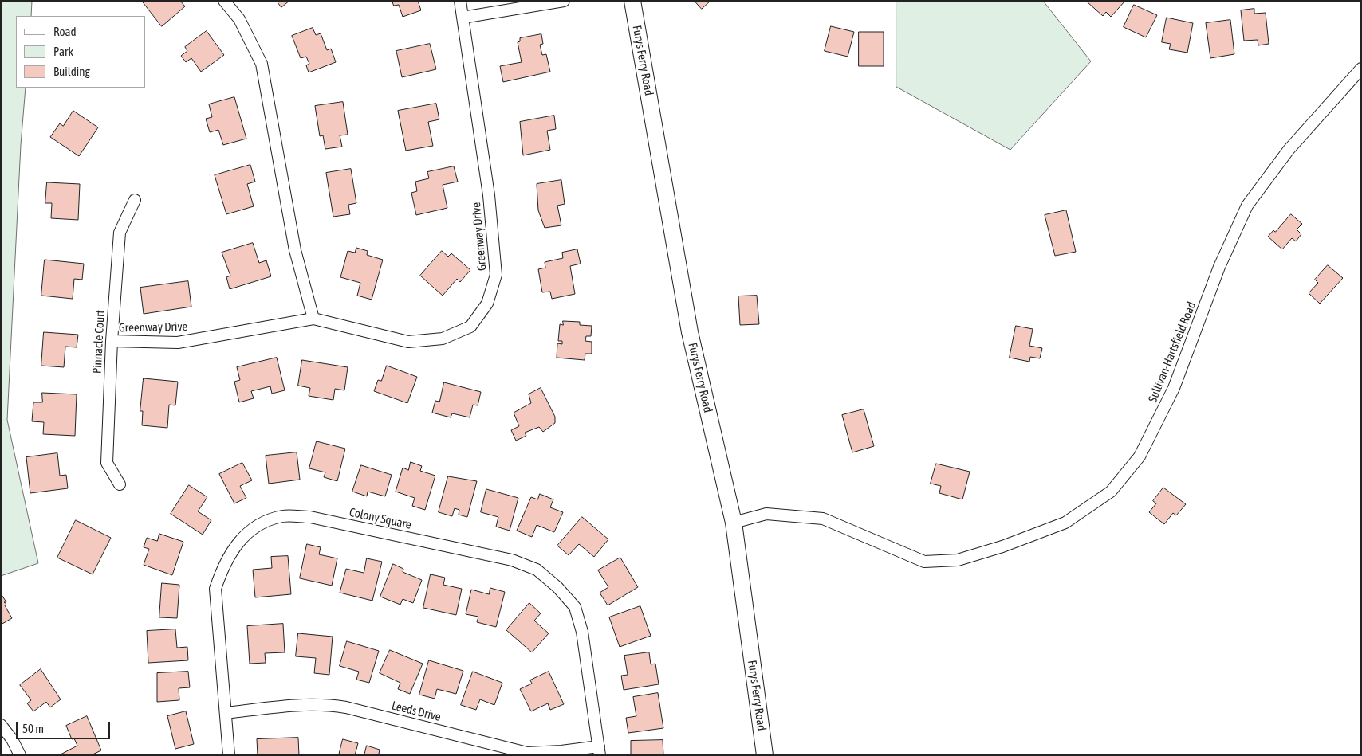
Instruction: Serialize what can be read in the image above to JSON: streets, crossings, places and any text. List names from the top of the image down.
{
  "streets": {
    "main road": ["Furys Ferry Road"],
    "street": [
      "Greenway Drive",
      "Pinnacle Court",
      "Sullivan-Hartsfield Road",
      "Colony Square",
      "Leeds Drive"
    ]
  },
  "crossings": [
    ["Furys Ferry Road", "Sullivan-Hartsfield Road"],
    ["Greenway Drive", "Pinnacle Court"],
    ["Colony Square", "Leeds Drive"]
  ],
  "legend": ["Road", "Park", "Building"],
  "scale_bar": "50 m"
}
